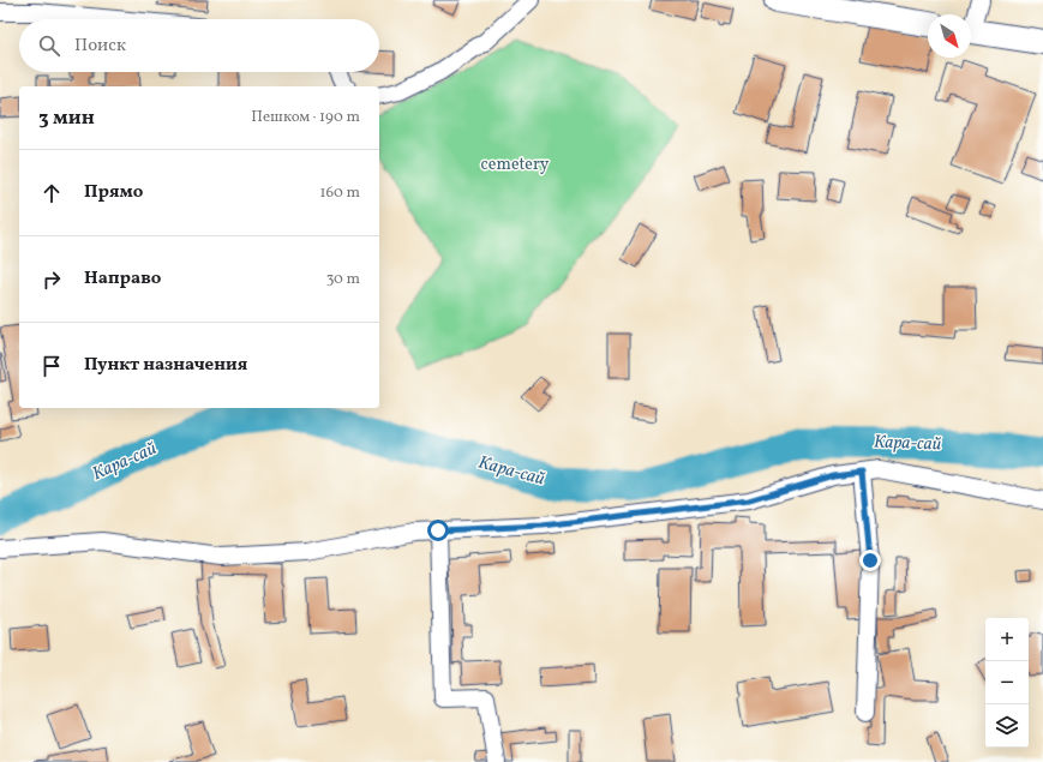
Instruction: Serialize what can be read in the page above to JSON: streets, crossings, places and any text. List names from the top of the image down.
{
  "water": ["Кара-сай"],
  "parks": ["cemetery"],
  "north": "bottom right",
  "page": {
    "search": "Поиск",
    "heading": ["3 мин", "Пешком · 190 m"],
    "list": [
      ["Прямо", "160 m"],
      ["Направо", "30 m"],
      "Пункт назначения"
    ],
    "map_buttons": ["+", "−"]
  }
}
